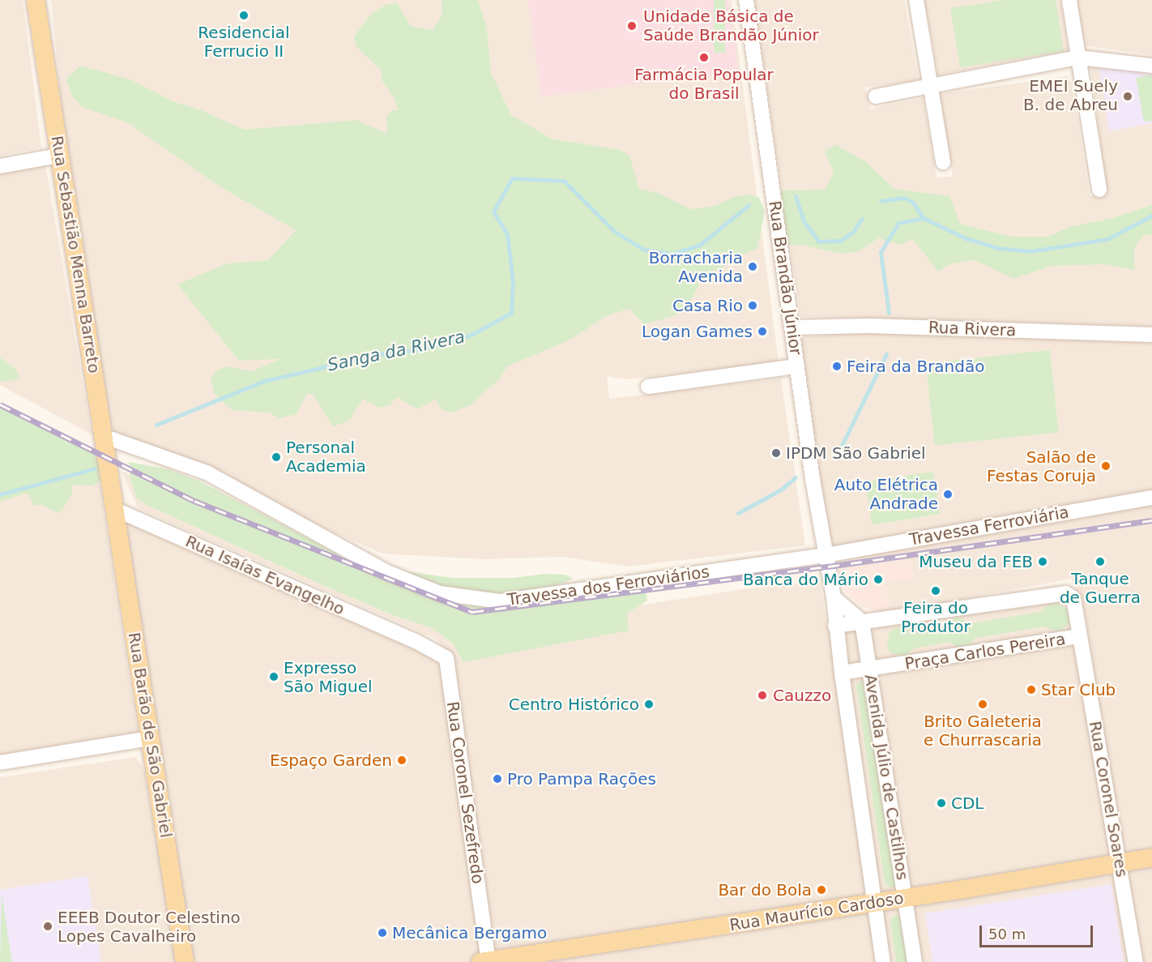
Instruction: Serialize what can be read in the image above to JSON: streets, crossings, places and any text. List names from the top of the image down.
{
  "streets": {
    "main road": ["Rua Sebastião Menna Barreto", "Rua Barão de São Gabriel", "Rua Maurício Cardoso"],
    "street": [
      "Rua Brandão Júnior",
      "Rua Rivera",
      "Travessa Ferroviária",
      "Rua Isaías Evangelho",
      "Travessa dos Ferroviários",
      "Praça Carlos Pereira",
      "Avenida Júlio de Castilhos",
      "Rua Coronel Sezefredo",
      "Rua Coronel Soares"
    ]
  },
  "crossings": [
    ["Rua Sebastião Menna Barreto", "Rua Isaías Evangelho"],
    ["Rua Sebastião Menna Barreto", "Travessa dos Ferroviários"],
    ["Rua Sebastião Menna Barreto", "Rua Barão de São Gabriel"],
    ["Rua Brandão Júnior", "Rua Rivera"],
    ["Rua Brandão Júnior", "Travessa Ferroviária"],
    ["Rua Brandão Júnior", "Travessa dos Ferroviários"],
    ["Rua Brandão Júnior", "Avenida Júlio de Castilhos"],
    ["Travessa Ferroviária", "Travessa dos Ferroviários"],
    ["Rua Isaías Evangelho", "Rua Barão de São Gabriel"],
    ["Rua Isaías Evangelho", "Rua Coronel Sezefredo"],
    ["Praça Carlos Pereira", "Avenida Júlio de Castilhos"],
    ["Praça Carlos Pereira", "Rua Coronel Soares"],
    ["Avenida Júlio de Castilhos", "Rua Maurício Cardoso"],
    ["Rua Coronel Sezefredo", "Rua Maurício Cardoso"],
    ["Rua Coronel Soares", "Rua Maurício Cardoso"]
  ],
  "water": ["Sanga da Rivera"],
  "places": [
    "Residencial Ferrucio II",
    "Unidade Básica de Saúde Brandão Júnior",
    "Farmácia Popular do Brasil",
    "EMEI Suely B. de Abreu",
    "Borracharia Avenida",
    "Casa Rio",
    "Logan Games",
    "Feira da Brandão",
    "IPDM São Gabriel",
    "Personal Academia",
    "Salão de Festas Coruja",
    "Auto Elétrica Andrade",
    "Museu da FEB",
    "Tanque de Guerra",
    "Banca do Mário",
    "Feira do Produtor",
    "Expresso São Miguel",
    "Star Club",
    "Cauzzo",
    "Centro Histórico",
    "Brito Galeteria e Churrascaria",
    "Espaço Garden",
    "Pro Pampa Rações",
    "CDL",
    "Bar do Bola",
    "EEEB Doutor Celestino Lopes Cavalheiro",
    "Mecânica Bergamo"
  ],
  "scale_bar": "50 m"
}
